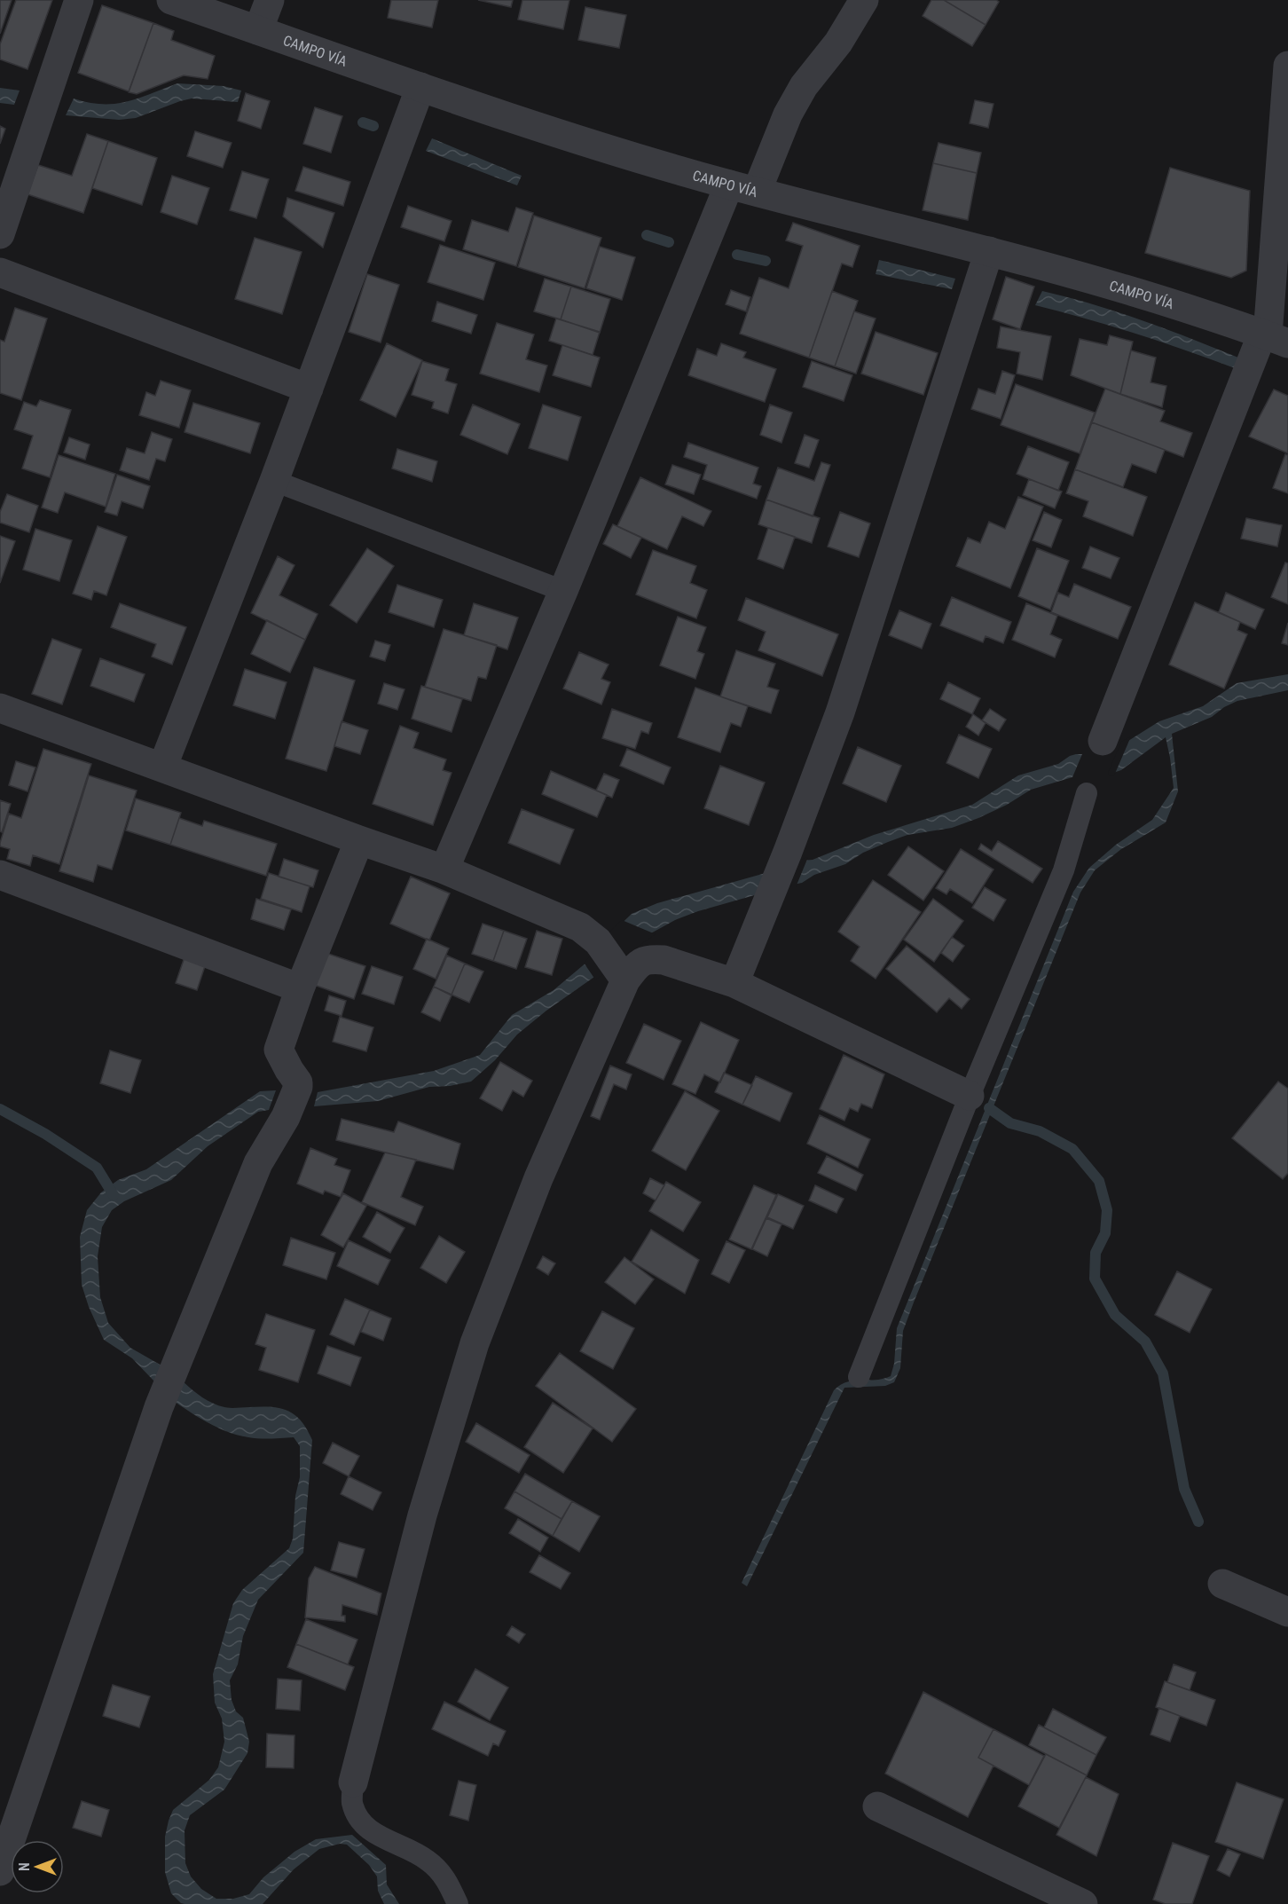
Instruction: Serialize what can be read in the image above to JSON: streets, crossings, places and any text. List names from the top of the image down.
{
  "streets": {
    "street": ["CAMPO VÍA"]
  },
  "north": "left"
}
